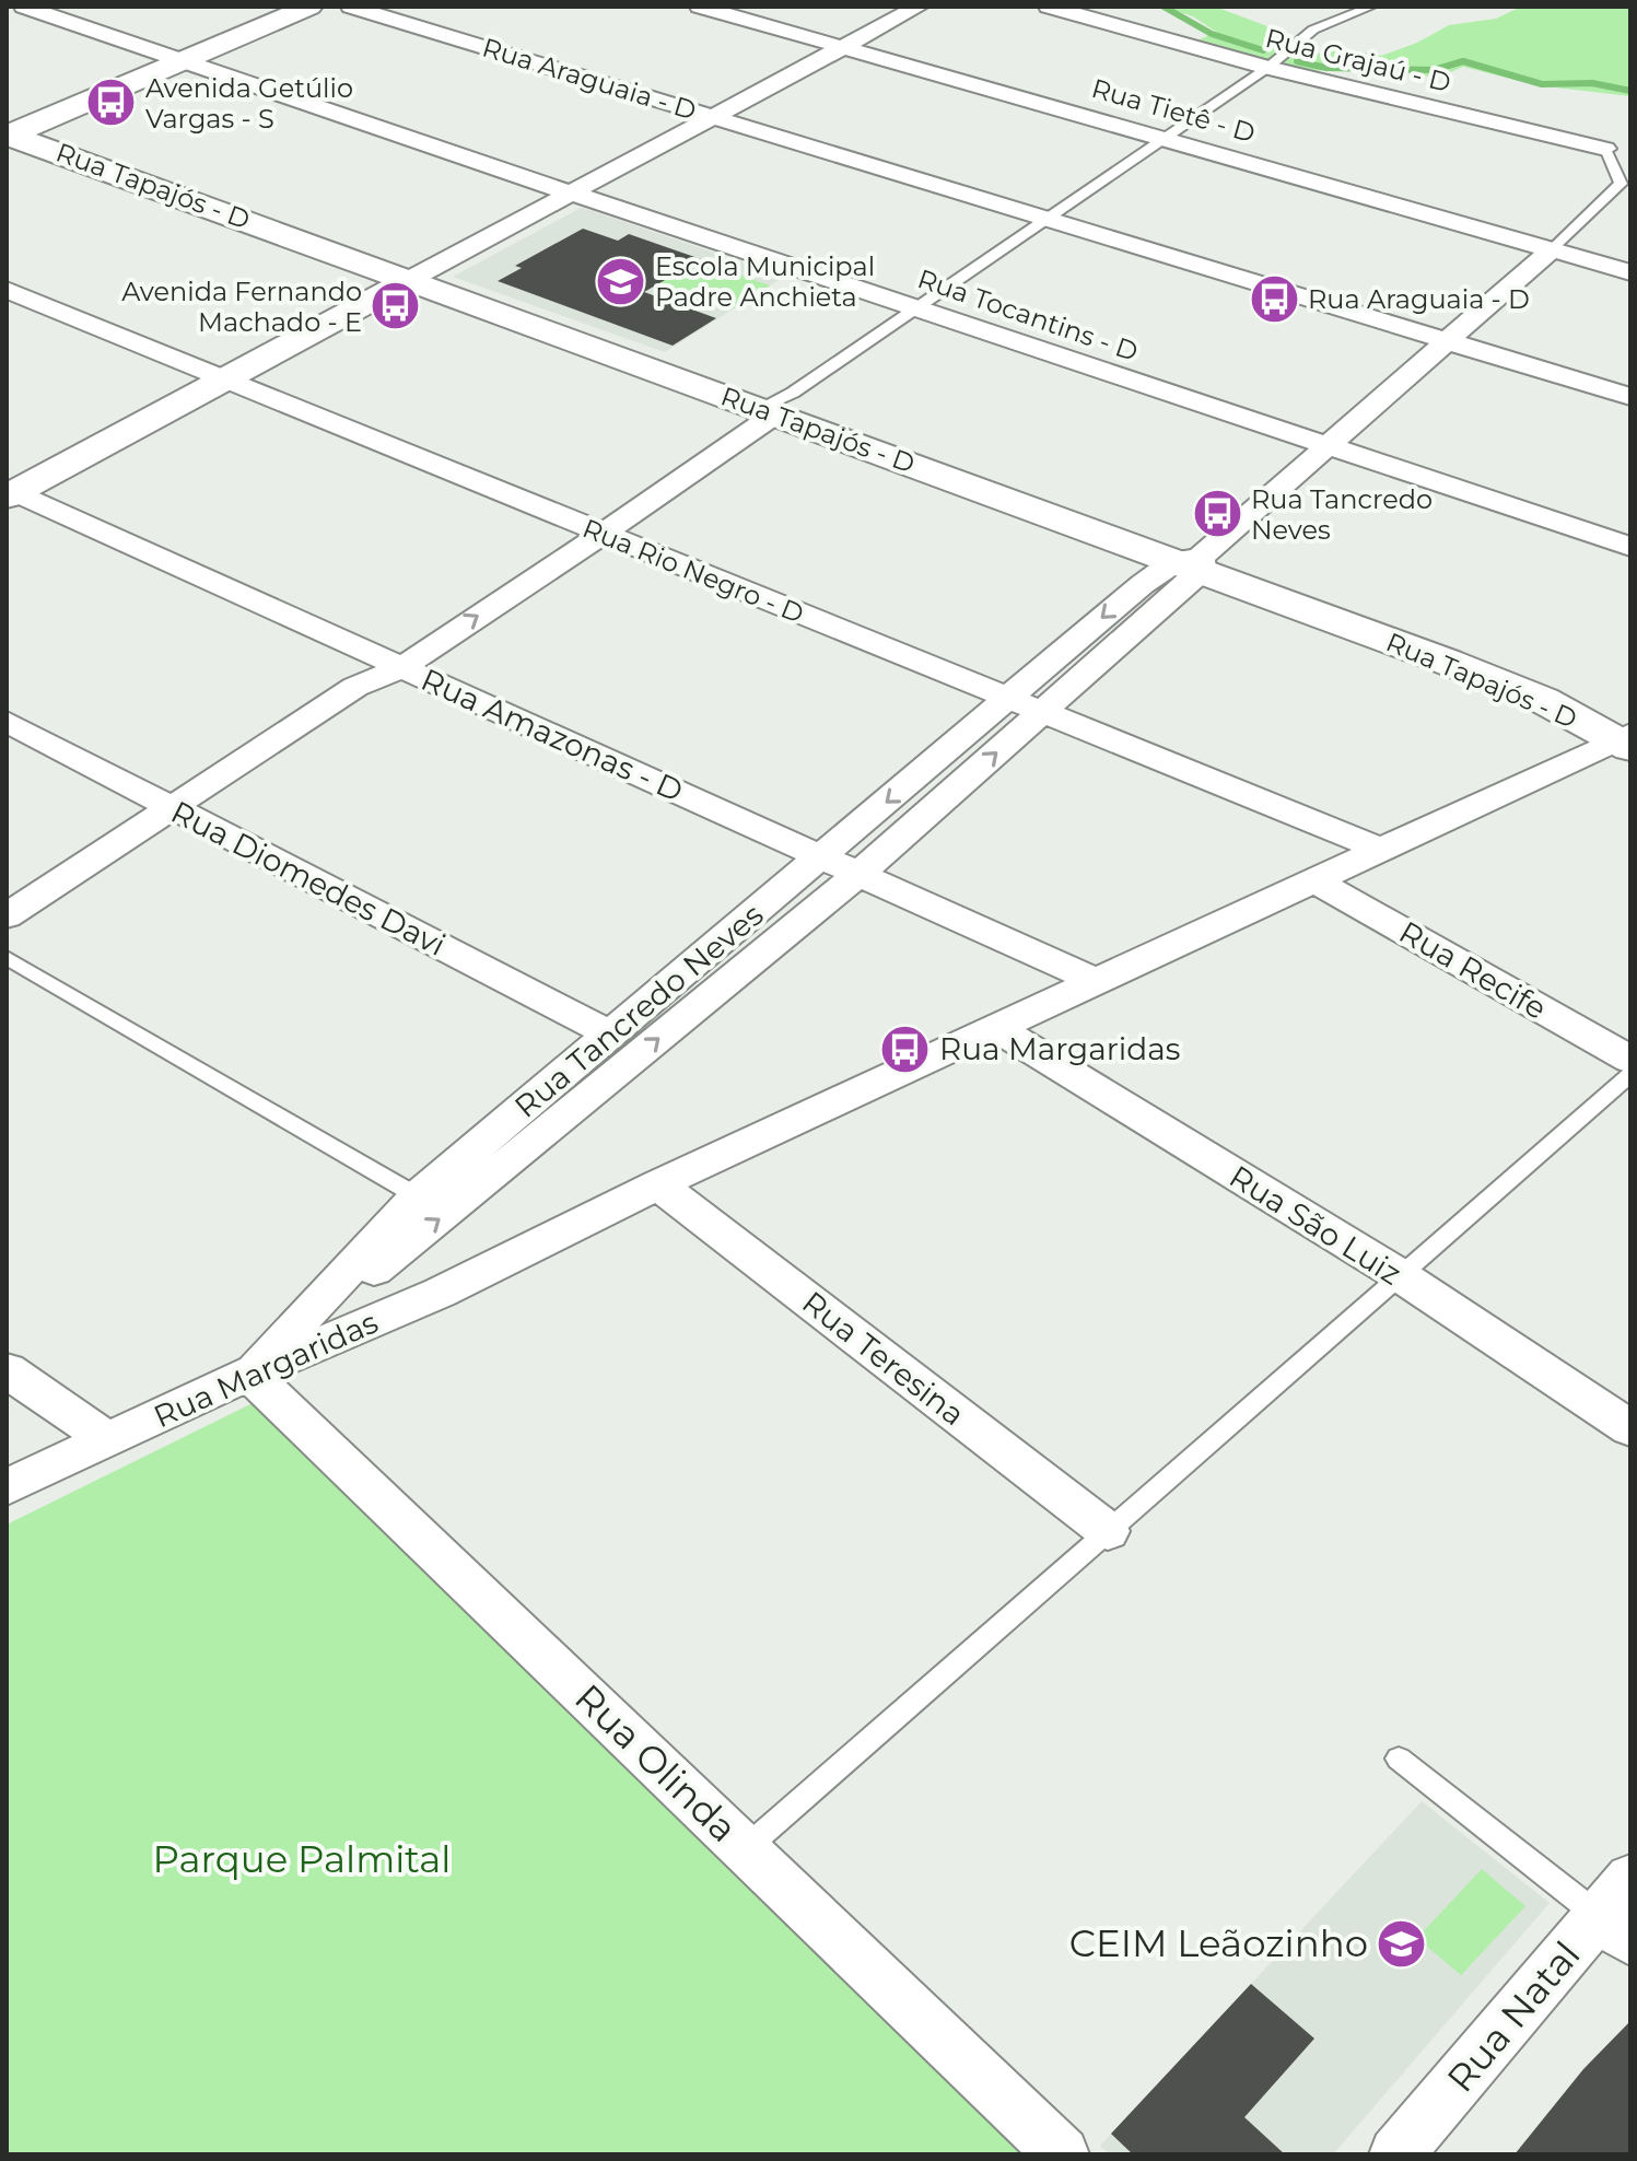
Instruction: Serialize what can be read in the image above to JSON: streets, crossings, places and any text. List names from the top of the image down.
{
  "streets": {
    "street": [
      "Rua Grajaú - D",
      "Rua Araguaia - D",
      "Rua Tietê - D",
      "Rua Tapajós - D",
      "Rua Tocantins - D",
      "Rua Rio Negro - D",
      "Rua Amazonas - D",
      "Rua Diomedes Davi",
      "Rua Recife",
      "Rua Tancredo Neves",
      "Rua São Luiz",
      "Rua Teresina",
      "Rua Margaridas",
      "Rua Olinda",
      "Rua Natal"
    ]
  },
  "crossings": [
    ["Rua Grajaú - D", "Rua Tancredo Neves"],
    ["Rua Araguaia - D", "Rua Tancredo Neves"],
    ["Rua Tietê - D", "Rua Tancredo Neves"],
    ["Rua Tapajós - D", "Rua Tancredo Neves"],
    ["Rua Tapajós - D", "Rua Margaridas"],
    ["Rua Tocantins - D", "Rua Tancredo Neves"],
    ["Rua Rio Negro - D", "Rua Tancredo Neves"],
    ["Rua Rio Negro - D", "Rua Margaridas"],
    ["Rua Amazonas - D", "Rua Tancredo Neves"],
    ["Rua Amazonas - D", "Rua Margaridas"],
    ["Rua Diomedes Davi", "Rua Tancredo Neves"],
    ["Rua Recife", "Rua Margaridas"],
    ["Rua Tancredo Neves", "Rua Margaridas"],
    ["Rua Tancredo Neves", "Rua Olinda"],
    ["Rua São Luiz", "Rua Margaridas"],
    ["Rua Teresina", "Rua Margaridas"],
    ["Rua Margaridas", "Rua Olinda"]
  ],
  "parks": ["Parque Palmital"],
  "places": {
    "bus stop": [
      "Avenida Getúlio Vargas - S",
      "Rua Araguaia - D",
      "Avenida Fernando Machado - E",
      "Rua Tancredo Neves",
      "Rua Margaridas"
    ],
    "school or university": ["Escola Municipal Padre Anchieta", "CEIM Leãozinho"]
  }
}
